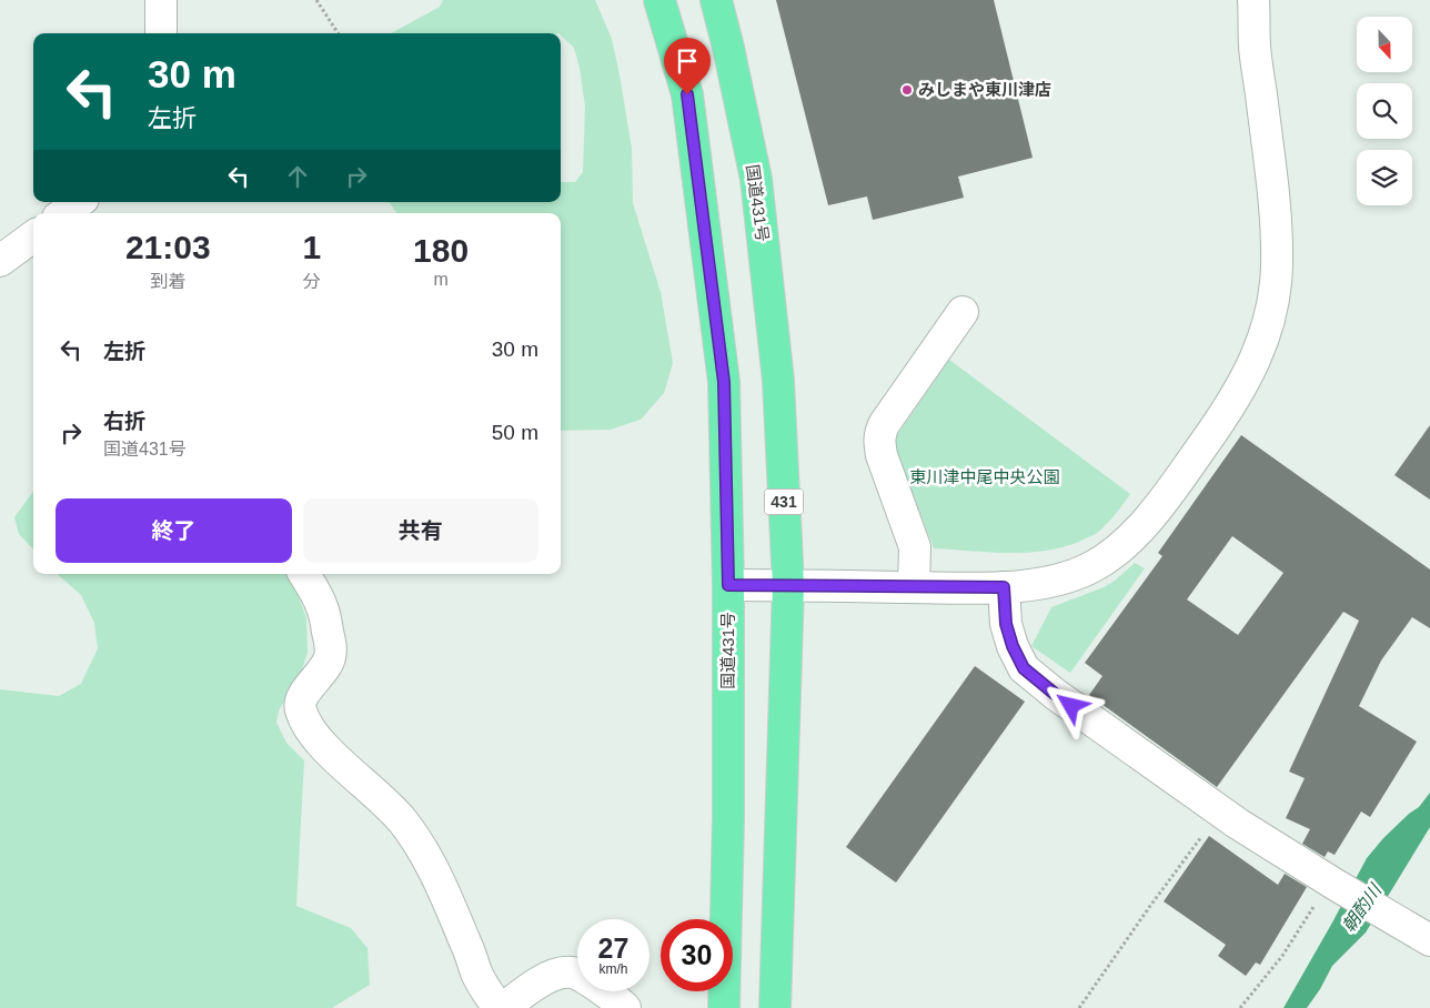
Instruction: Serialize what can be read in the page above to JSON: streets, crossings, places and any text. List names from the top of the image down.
{
  "streets": {
    "highway": ["国道431号", "431"]
  },
  "water": ["朝酌川"],
  "parks": ["東川津中尾中央公園"],
  "places": ["みしまや東川津店"],
  "north": "bottom",
  "page": {
    "turn": ["30 m", "左折"],
    "eta": [
      "21:03",
      "到着",
      "1",
      "分",
      "180",
      "m"
    ],
    "list": [
      {
        "name": "左折",
        "value": "30 m"
      },
      {
        "name": "右折",
        "note": "国道431号",
        "value": "50 m"
      }
    ],
    "buttons": ["終了", "共有"],
    "speed": "27 km/h",
    "limit": "30"
  }
}
